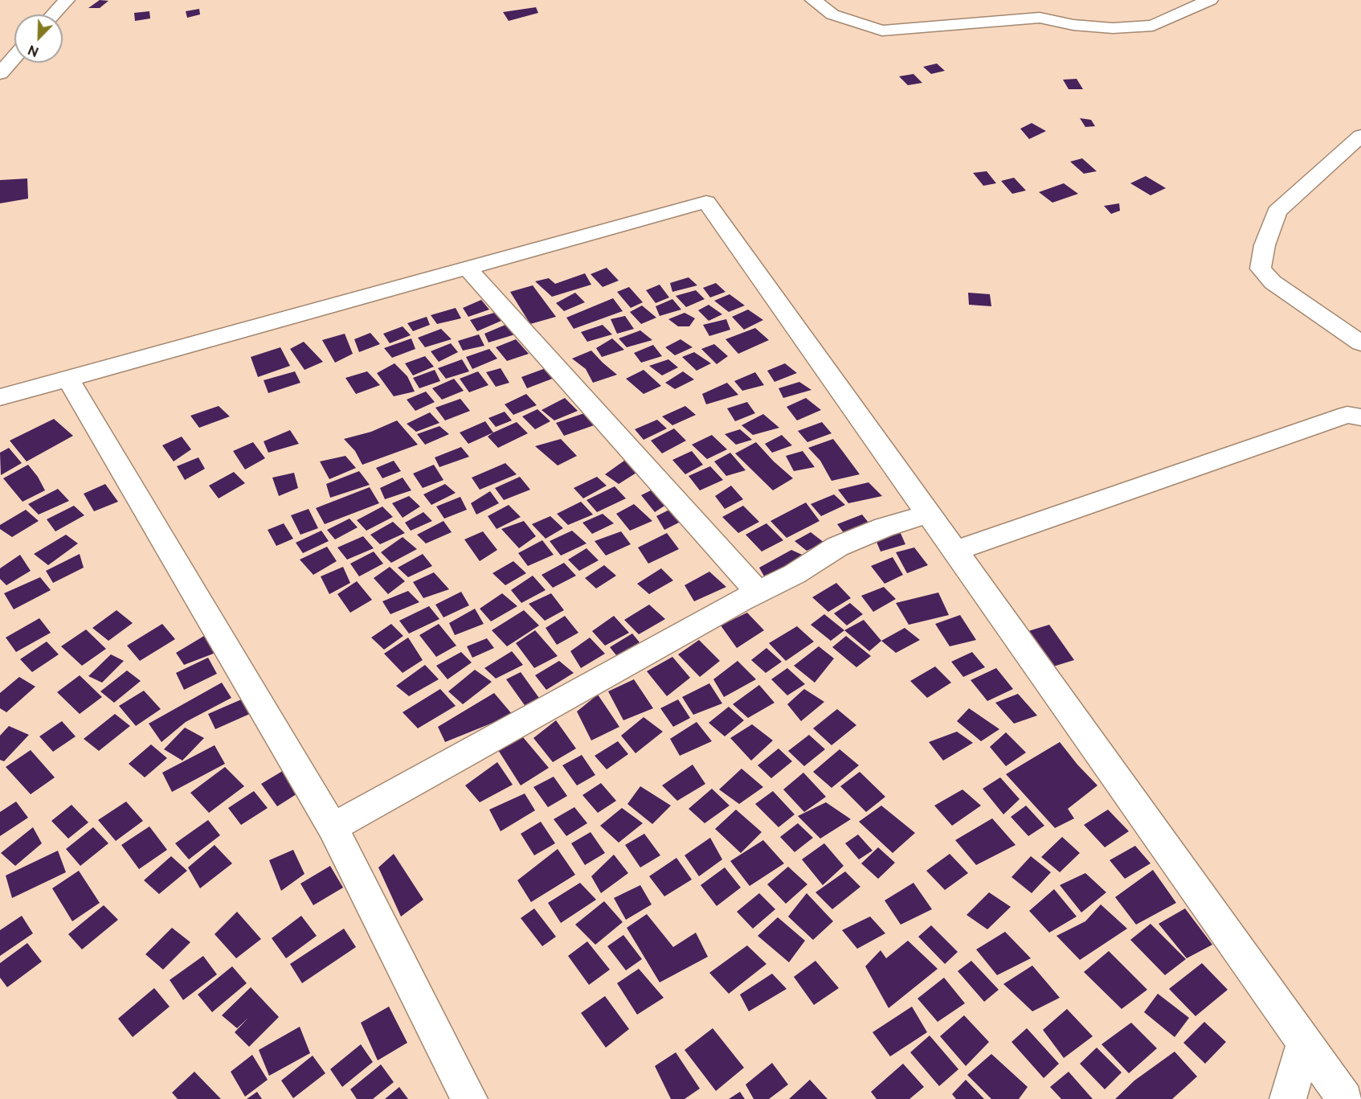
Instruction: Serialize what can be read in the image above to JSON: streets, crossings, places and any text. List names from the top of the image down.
{
  "north": "bottom left"
}
